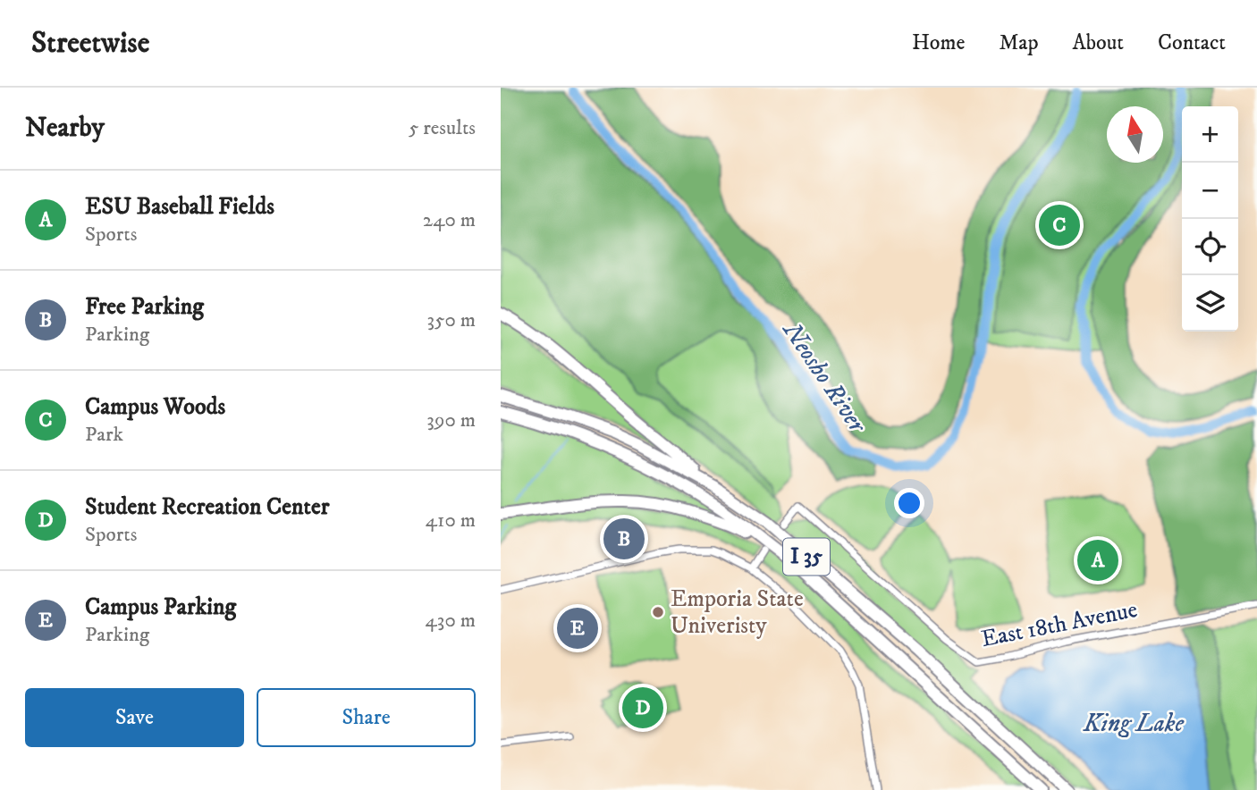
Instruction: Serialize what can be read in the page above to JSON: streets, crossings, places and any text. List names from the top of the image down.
{
  "streets": {
    "highway": ["I 35"],
    "street": ["East 18th Avenue"]
  },
  "water": ["Neosho River", "King Lake"],
  "places": ["Emporia State Univeristy"],
  "north": "top",
  "page": {
    "header": "Streetwise",
    "nav": [
      "Home",
      "Map",
      "About",
      "Contact"
    ],
    "heading": ["Nearby", "5 results"],
    "map_buttons": ["+", "−"],
    "list": [
      {
        "mark": "A",
        "name": "ESU Baseball Fields",
        "note": "Sports",
        "value": "240 m"
      },
      {
        "mark": "B",
        "name": "Free Parking",
        "note": "Parking",
        "value": "350 m"
      },
      {
        "mark": "C",
        "name": "Campus Woods",
        "note": "Park",
        "value": "390 m"
      },
      {
        "mark": "D",
        "name": "Student Recreation Center",
        "note": "Sports",
        "value": "410 m"
      },
      {
        "mark": "E",
        "name": "Campus Parking",
        "note": "Parking",
        "value": "430 m"
      }
    ],
    "pins": [
      "C",
      "B",
      "A",
      "E",
      "D"
    ],
    "buttons": ["Save", "Share"]
  }
}
